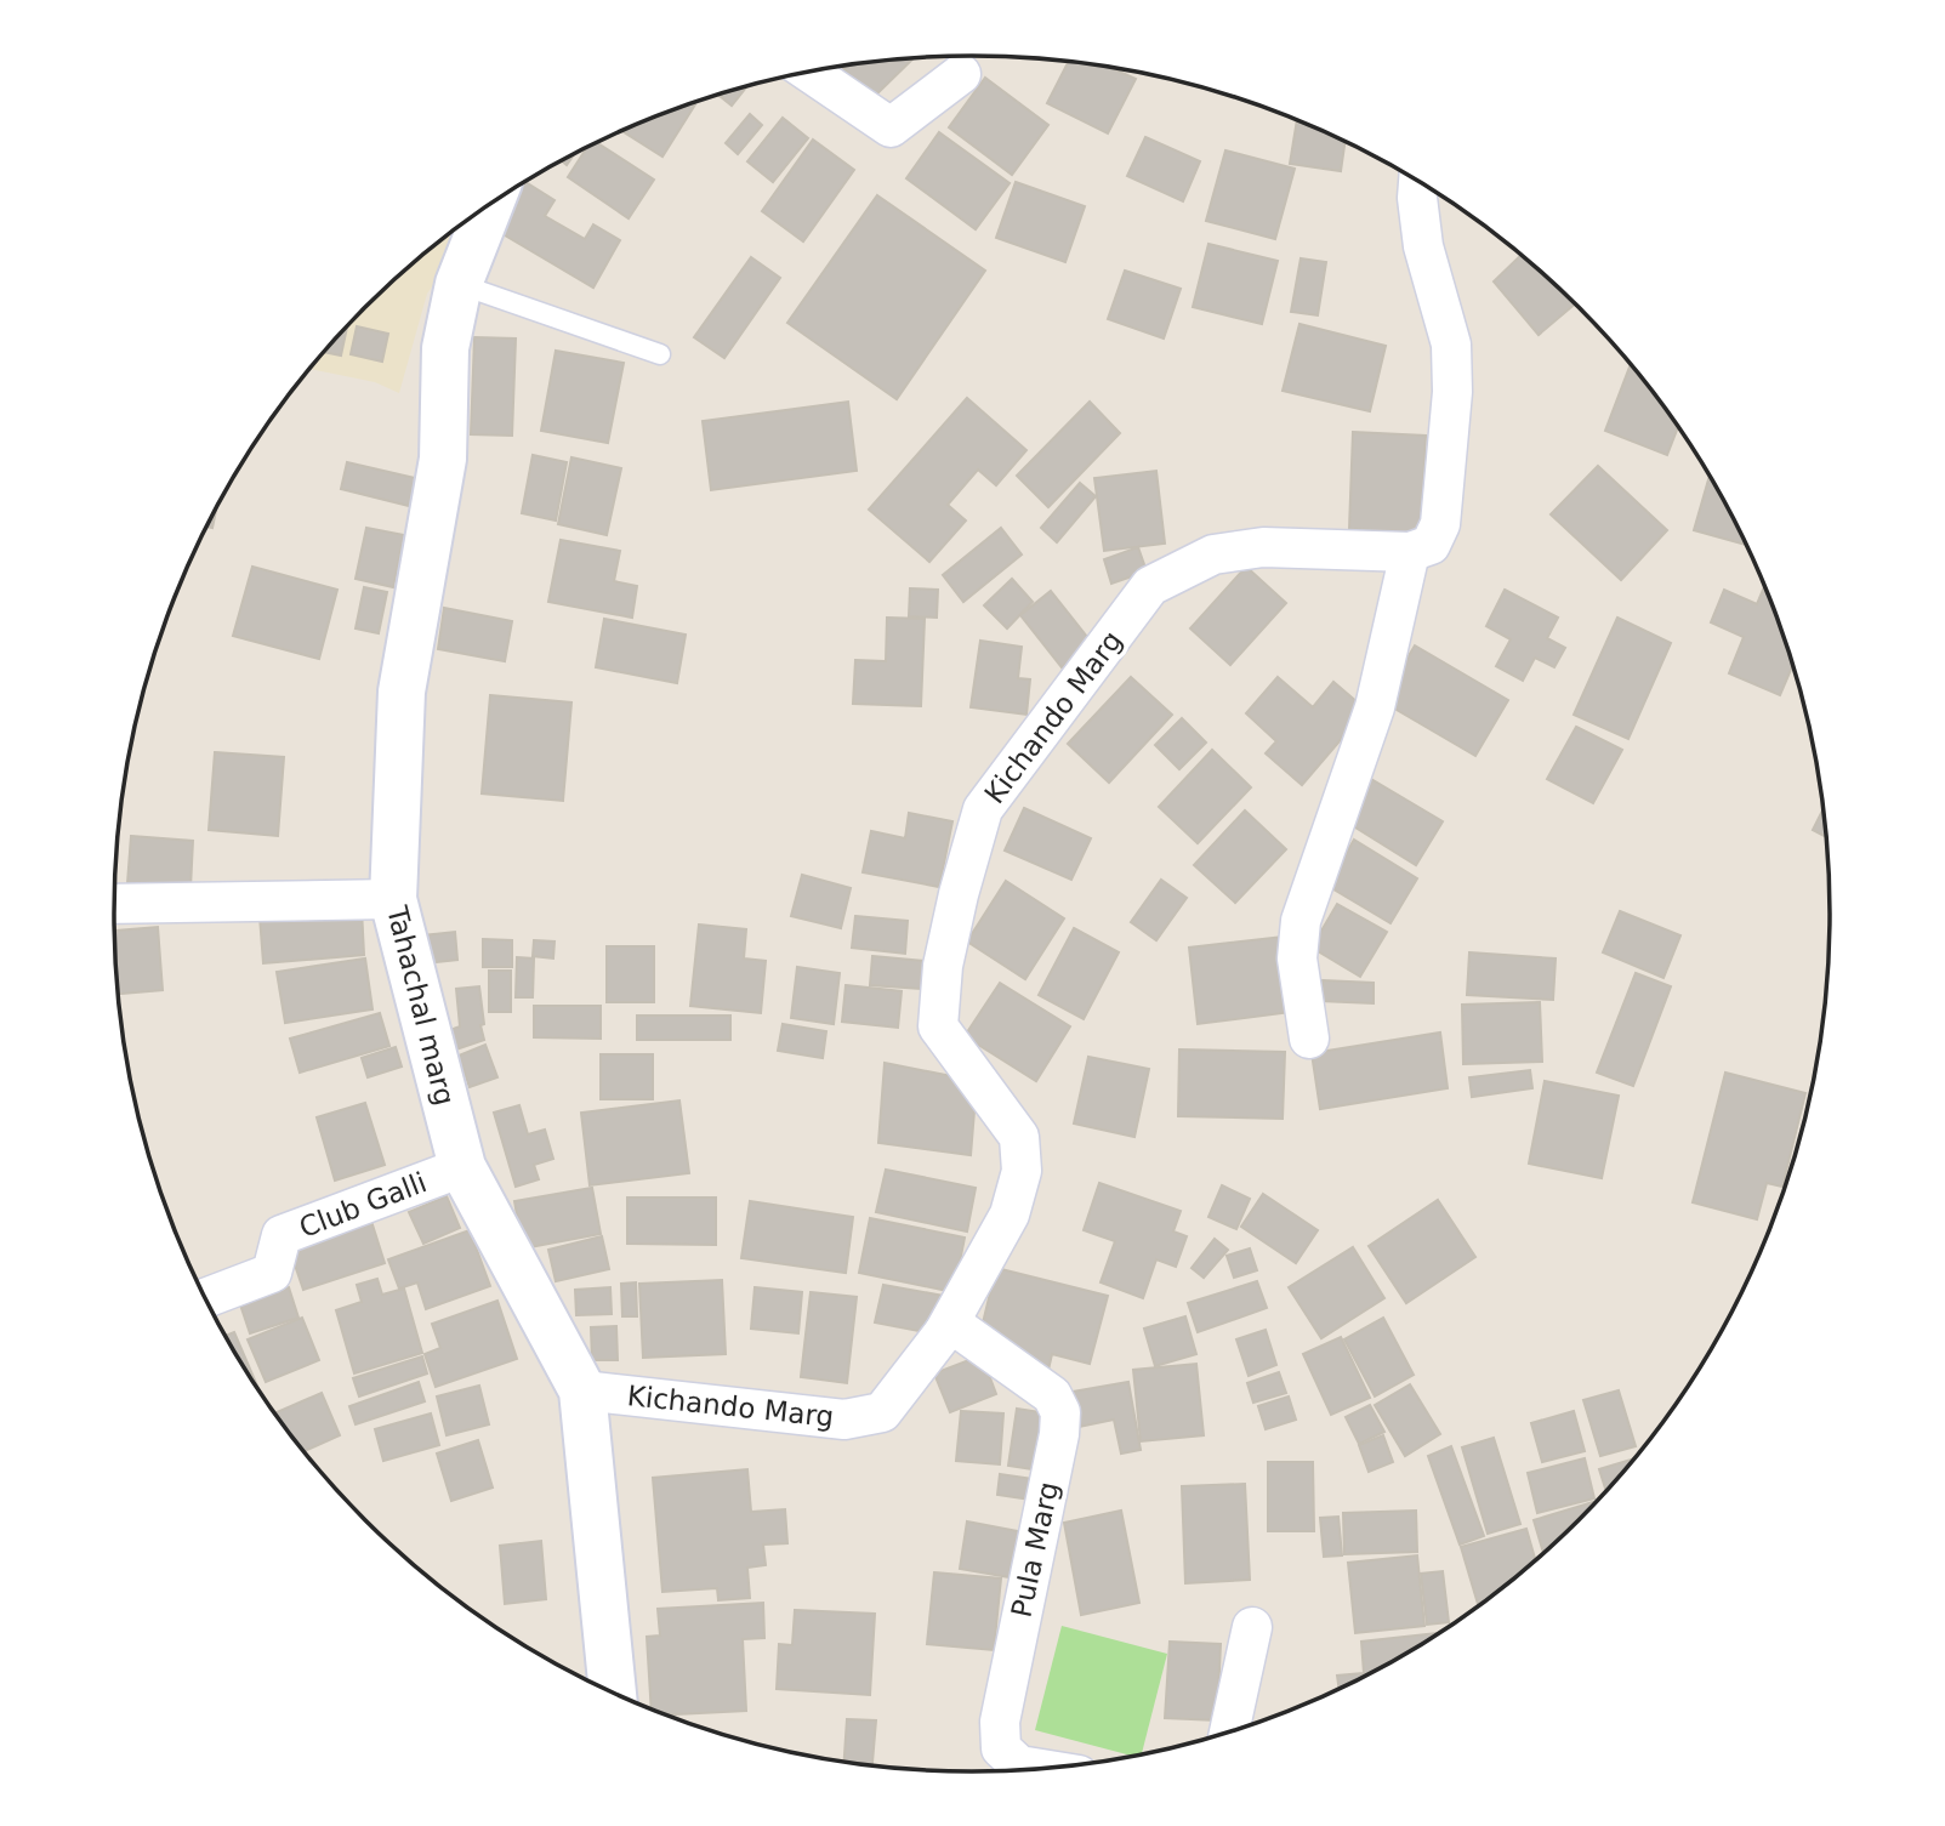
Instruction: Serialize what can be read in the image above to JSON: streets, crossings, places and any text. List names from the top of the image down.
{
  "streets": {
    "street": [
      "Kichando Marg",
      "Tahachal marg",
      "Club Galli",
      "Pula Marg"
    ]
  },
  "crossings": [
    ["Kichando Marg", "Tahachal marg"],
    ["Kichando Marg", "Pula Marg"],
    ["Tahachal marg", "Club Galli"]
  ]
}
